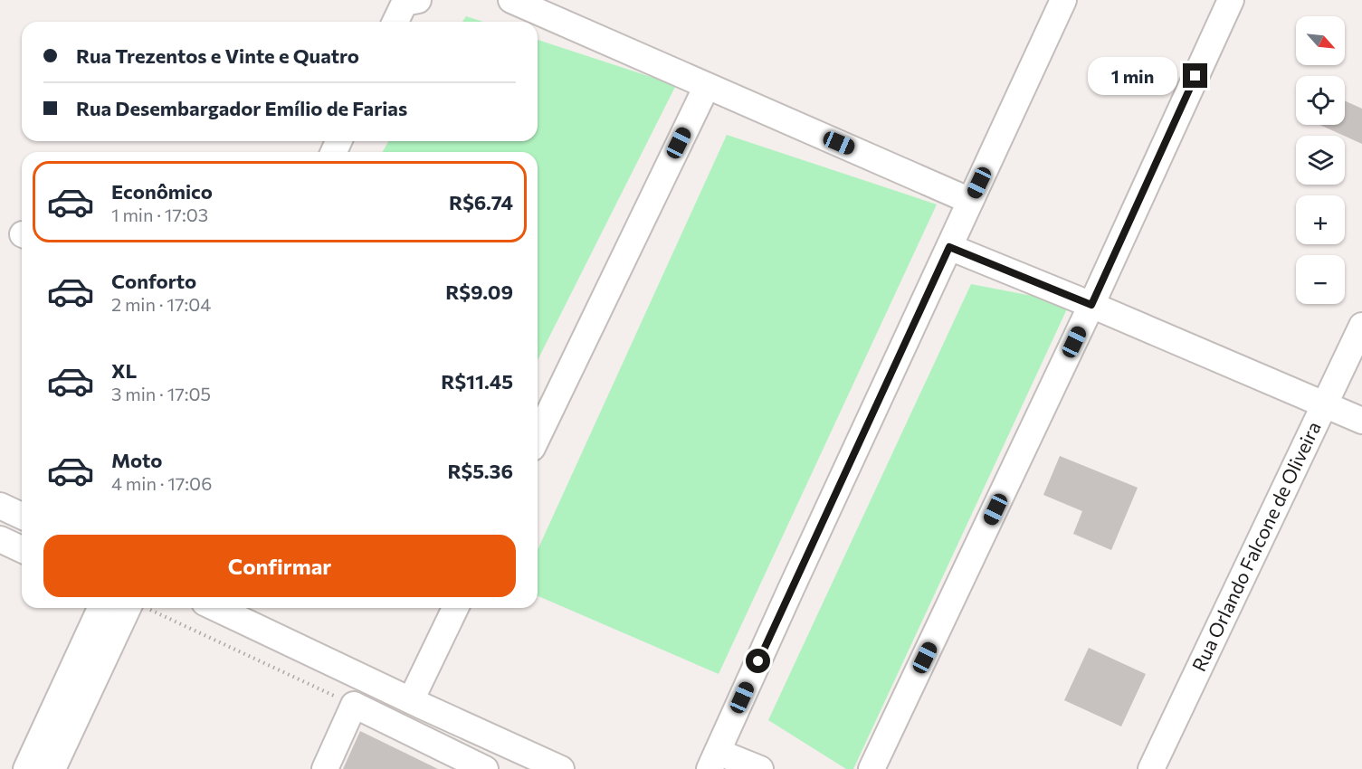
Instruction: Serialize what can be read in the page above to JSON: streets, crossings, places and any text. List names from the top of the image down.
{
  "streets": {
    "street": ["Rua Orlando Falcone de Oliveira"]
  },
  "north": "bottom right",
  "page": {
    "map_buttons": ["+", "−"],
    "banner": ["Rua Trezentos e Vinte e Quatro", "Rua Desembargador Emílio de Farias"],
    "bubble": "1 min",
    "list": [
      {
        "name": "Econômico",
        "note": "1 min · 17:03",
        "value": "R$6.74"
      },
      {
        "name": "Conforto",
        "note": "2 min · 17:04",
        "value": "R$9.09"
      },
      {
        "name": "XL",
        "note": "3 min · 17:05",
        "value": "R$11.45"
      },
      {
        "name": "Moto",
        "note": "4 min · 17:06",
        "value": "R$5.36"
      }
    ],
    "buttons": "Confirmar"
  }
}
